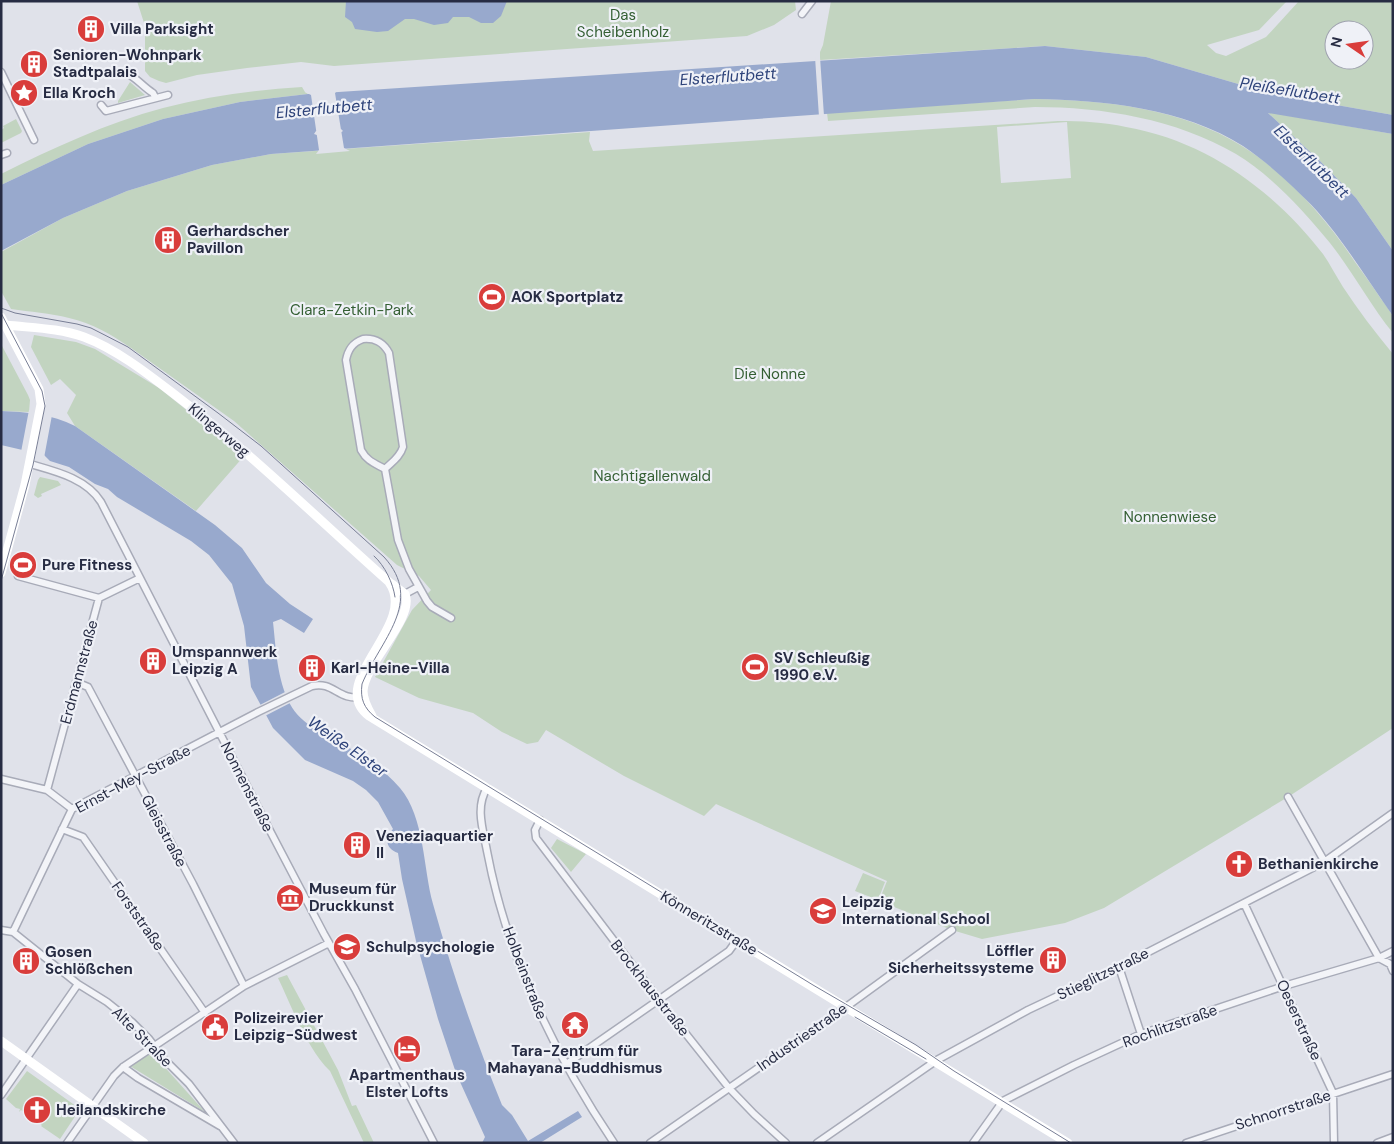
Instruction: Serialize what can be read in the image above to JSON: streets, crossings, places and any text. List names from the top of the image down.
{
  "streets": {
    "main road": ["Klingerweg", "Könneritzstraße"],
    "street": [
      "Erdmannstraße",
      "Ernst-Mey-Straße",
      "Nonnenstraße",
      "Gleisstraße",
      "Forststraße",
      "Holbeinstraße",
      "Stieglitzstraße",
      "Brockhausstraße",
      "Oeserstraße",
      "Rochlitzstraße",
      "Alte Straße",
      "Industriestraße",
      "Schnorrstraße"
    ]
  },
  "crossings": [
    ["Erdmannstraße", "Gleisstraße"],
    ["Ernst-Mey-Straße", "Nonnenstraße"],
    ["Ernst-Mey-Straße", "Gleisstraße"],
    ["Ernst-Mey-Straße", "Forststraße"],
    ["Ernst-Mey-Straße", "Könneritzstraße"],
    ["Ernst-Mey-Straße", "Alte Straße"],
    ["Könneritzstraße", "Holbeinstraße"],
    ["Könneritzstraße", "Stieglitzstraße"],
    ["Könneritzstraße", "Brockhausstraße"],
    ["Könneritzstraße", "Rochlitzstraße"],
    ["Könneritzstraße", "Industriestraße"],
    ["Stieglitzstraße", "Oeserstraße"],
    ["Brockhausstraße", "Industriestraße"],
    ["Oeserstraße", "Rochlitzstraße"],
    ["Oeserstraße", "Schnorrstraße"]
  ],
  "water": ["Elsterflutbett", "Pleißeflutbett", "Weiße Elster"],
  "parks": [
    "Das Scheibenholz",
    "Clara-Zetkin-Park",
    "Die Nonne",
    "Nachtigallenwald",
    "Nonnenwiese"
  ],
  "places": {
    "building": [
      "Villa Parksight",
      "Senioren-Wohnpark Stadtpalais",
      "Gerhardscher Pavillon",
      "Umspannwerk Leipzig A",
      "Karl-Heine-Villa",
      "Veneziaquartier II",
      "Löffler Sicherheitssysteme",
      "Gosen Schlößchen"
    ],
    "place": ["Ella Kroch"],
    "sports": ["AOK Sportplatz", "Pure Fitness", "SV Schleußig 1990 e.V."],
    "church": ["Bethanienkirche", "Heilandskirche"],
    "museum": ["Museum für Druckkunst"],
    "school or university": ["Leipzig International School", "Schulpsychologie"],
    "temple": ["Tara-Zentrum für Mahayana-Buddhismus"],
    "public building": ["Polizeirevier Leipzig-Südwest"],
    "hotel": ["Apartmenthaus Elster Lofts"]
  },
  "north": "left"
}
